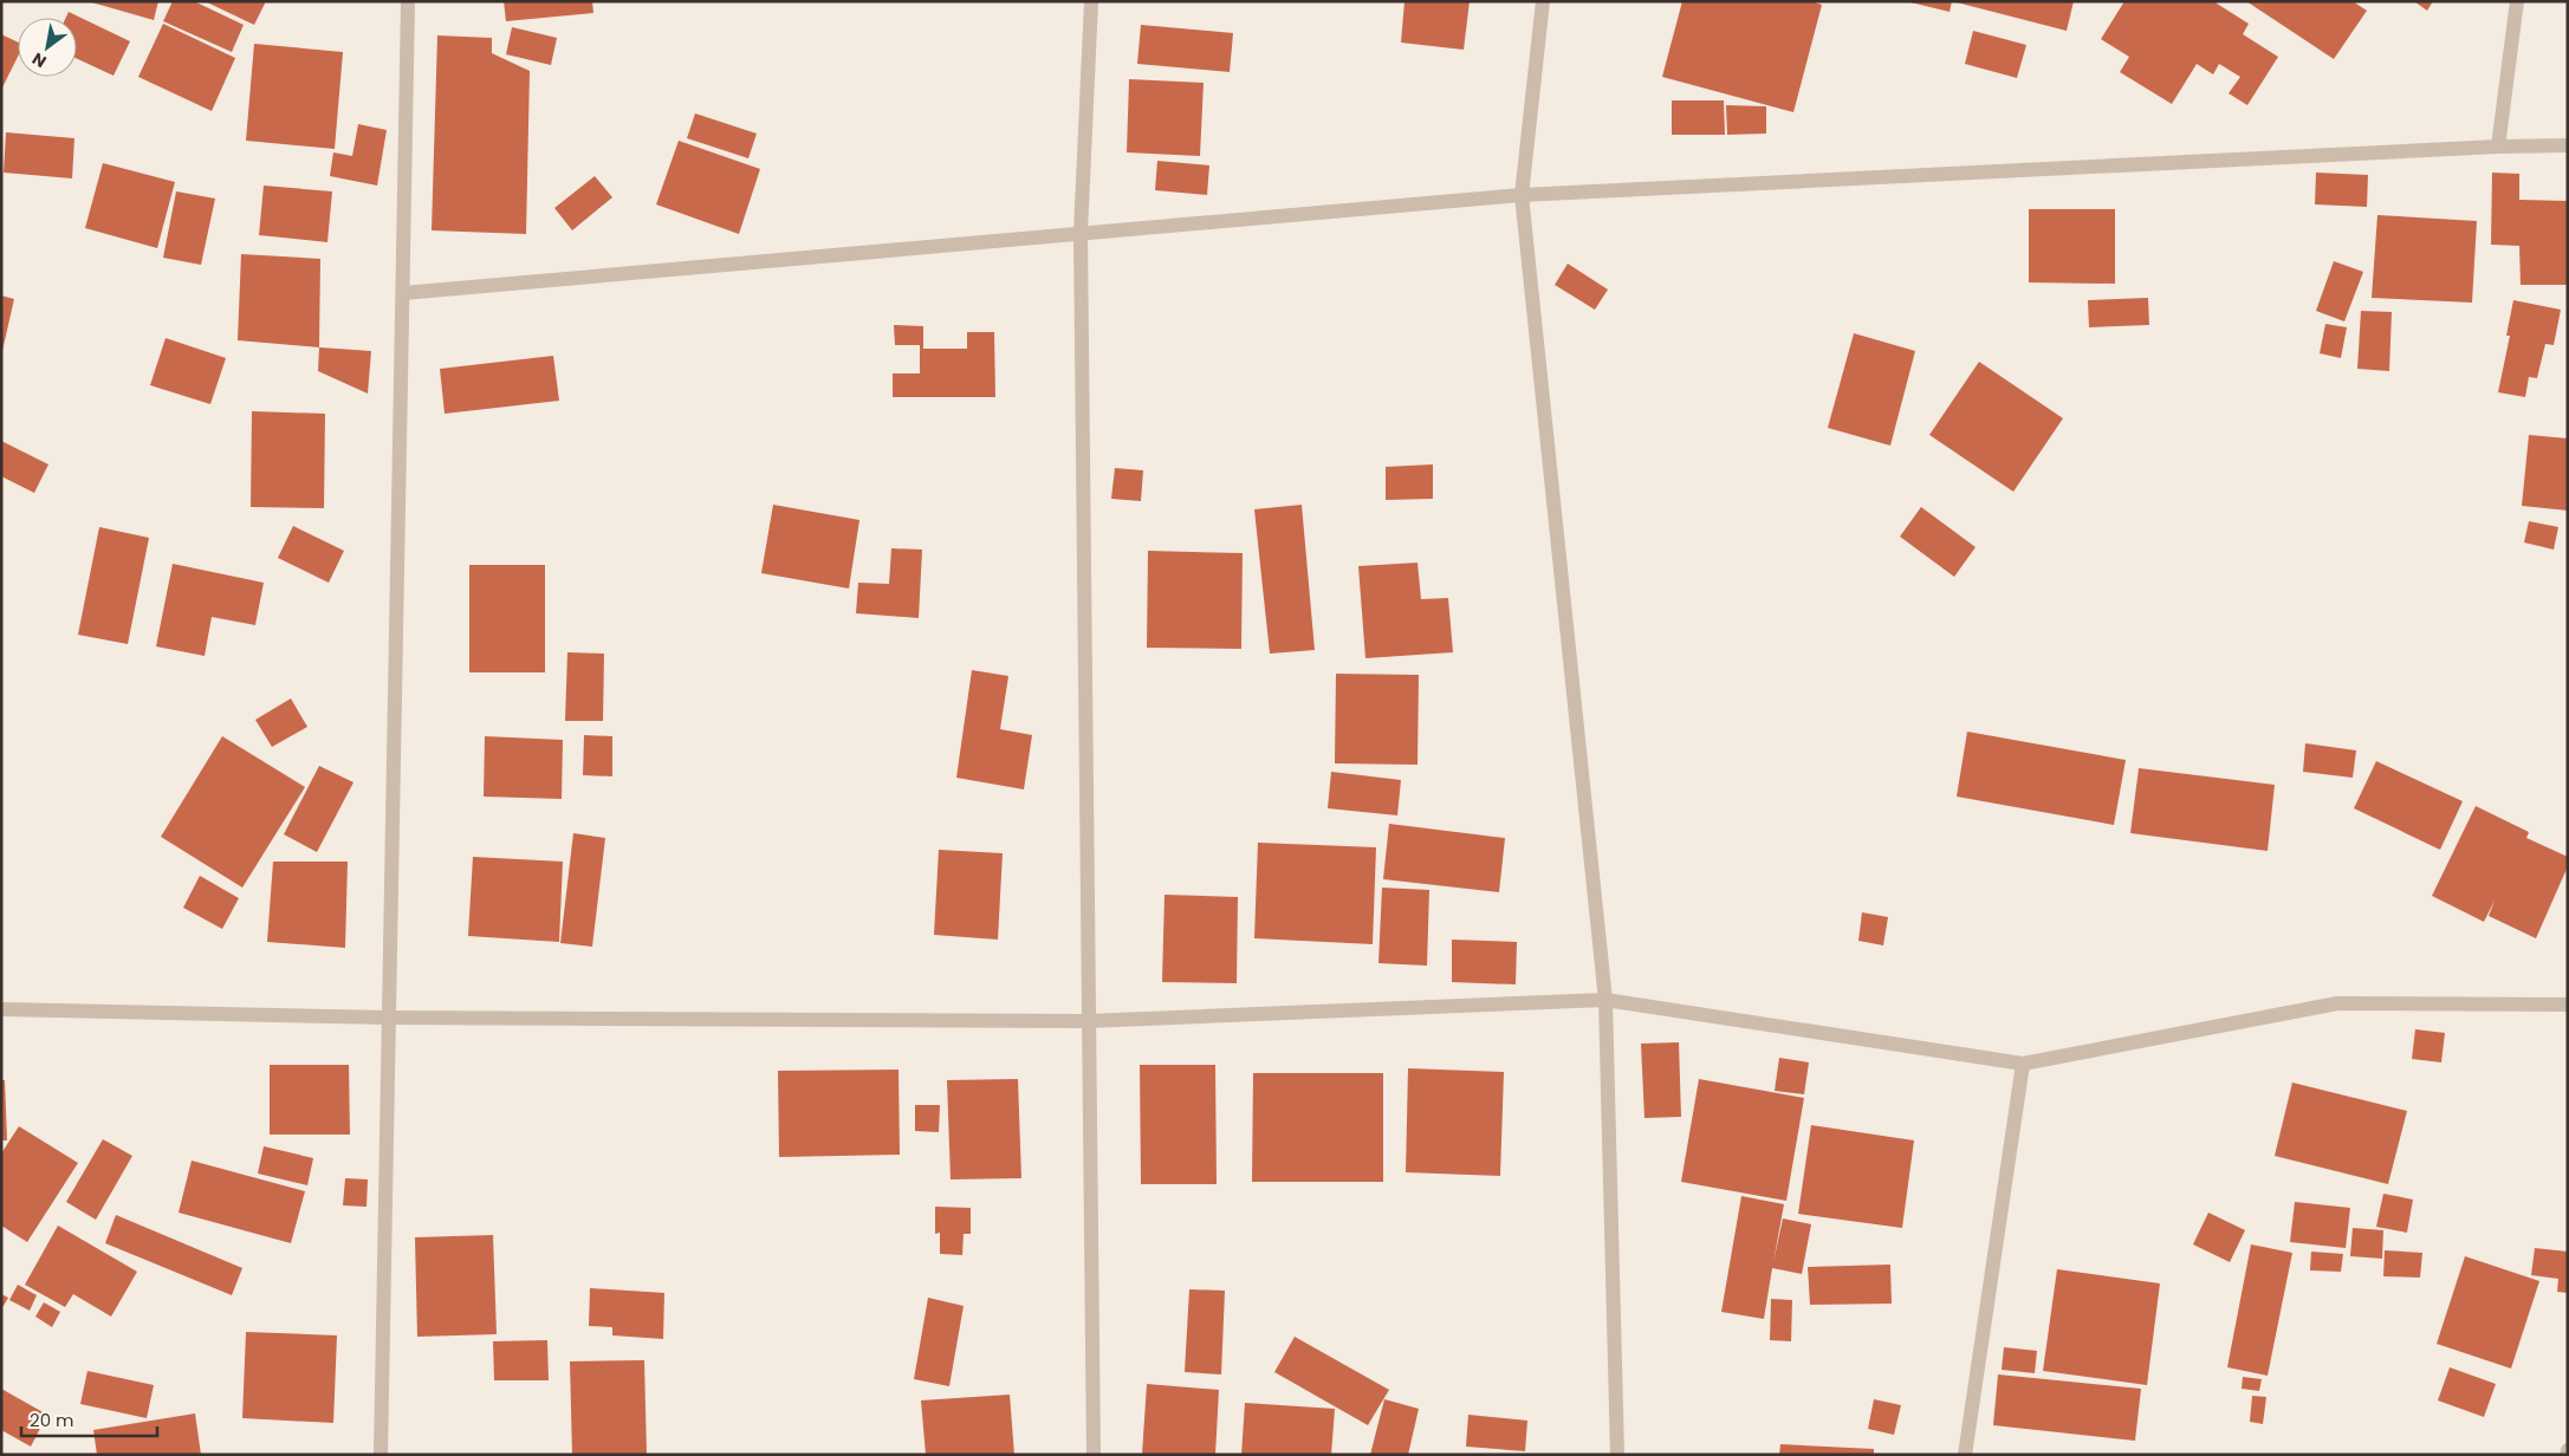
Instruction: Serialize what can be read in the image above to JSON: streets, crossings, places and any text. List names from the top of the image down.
{
  "scale_bar": "20 m",
  "north": "bottom left"
}
